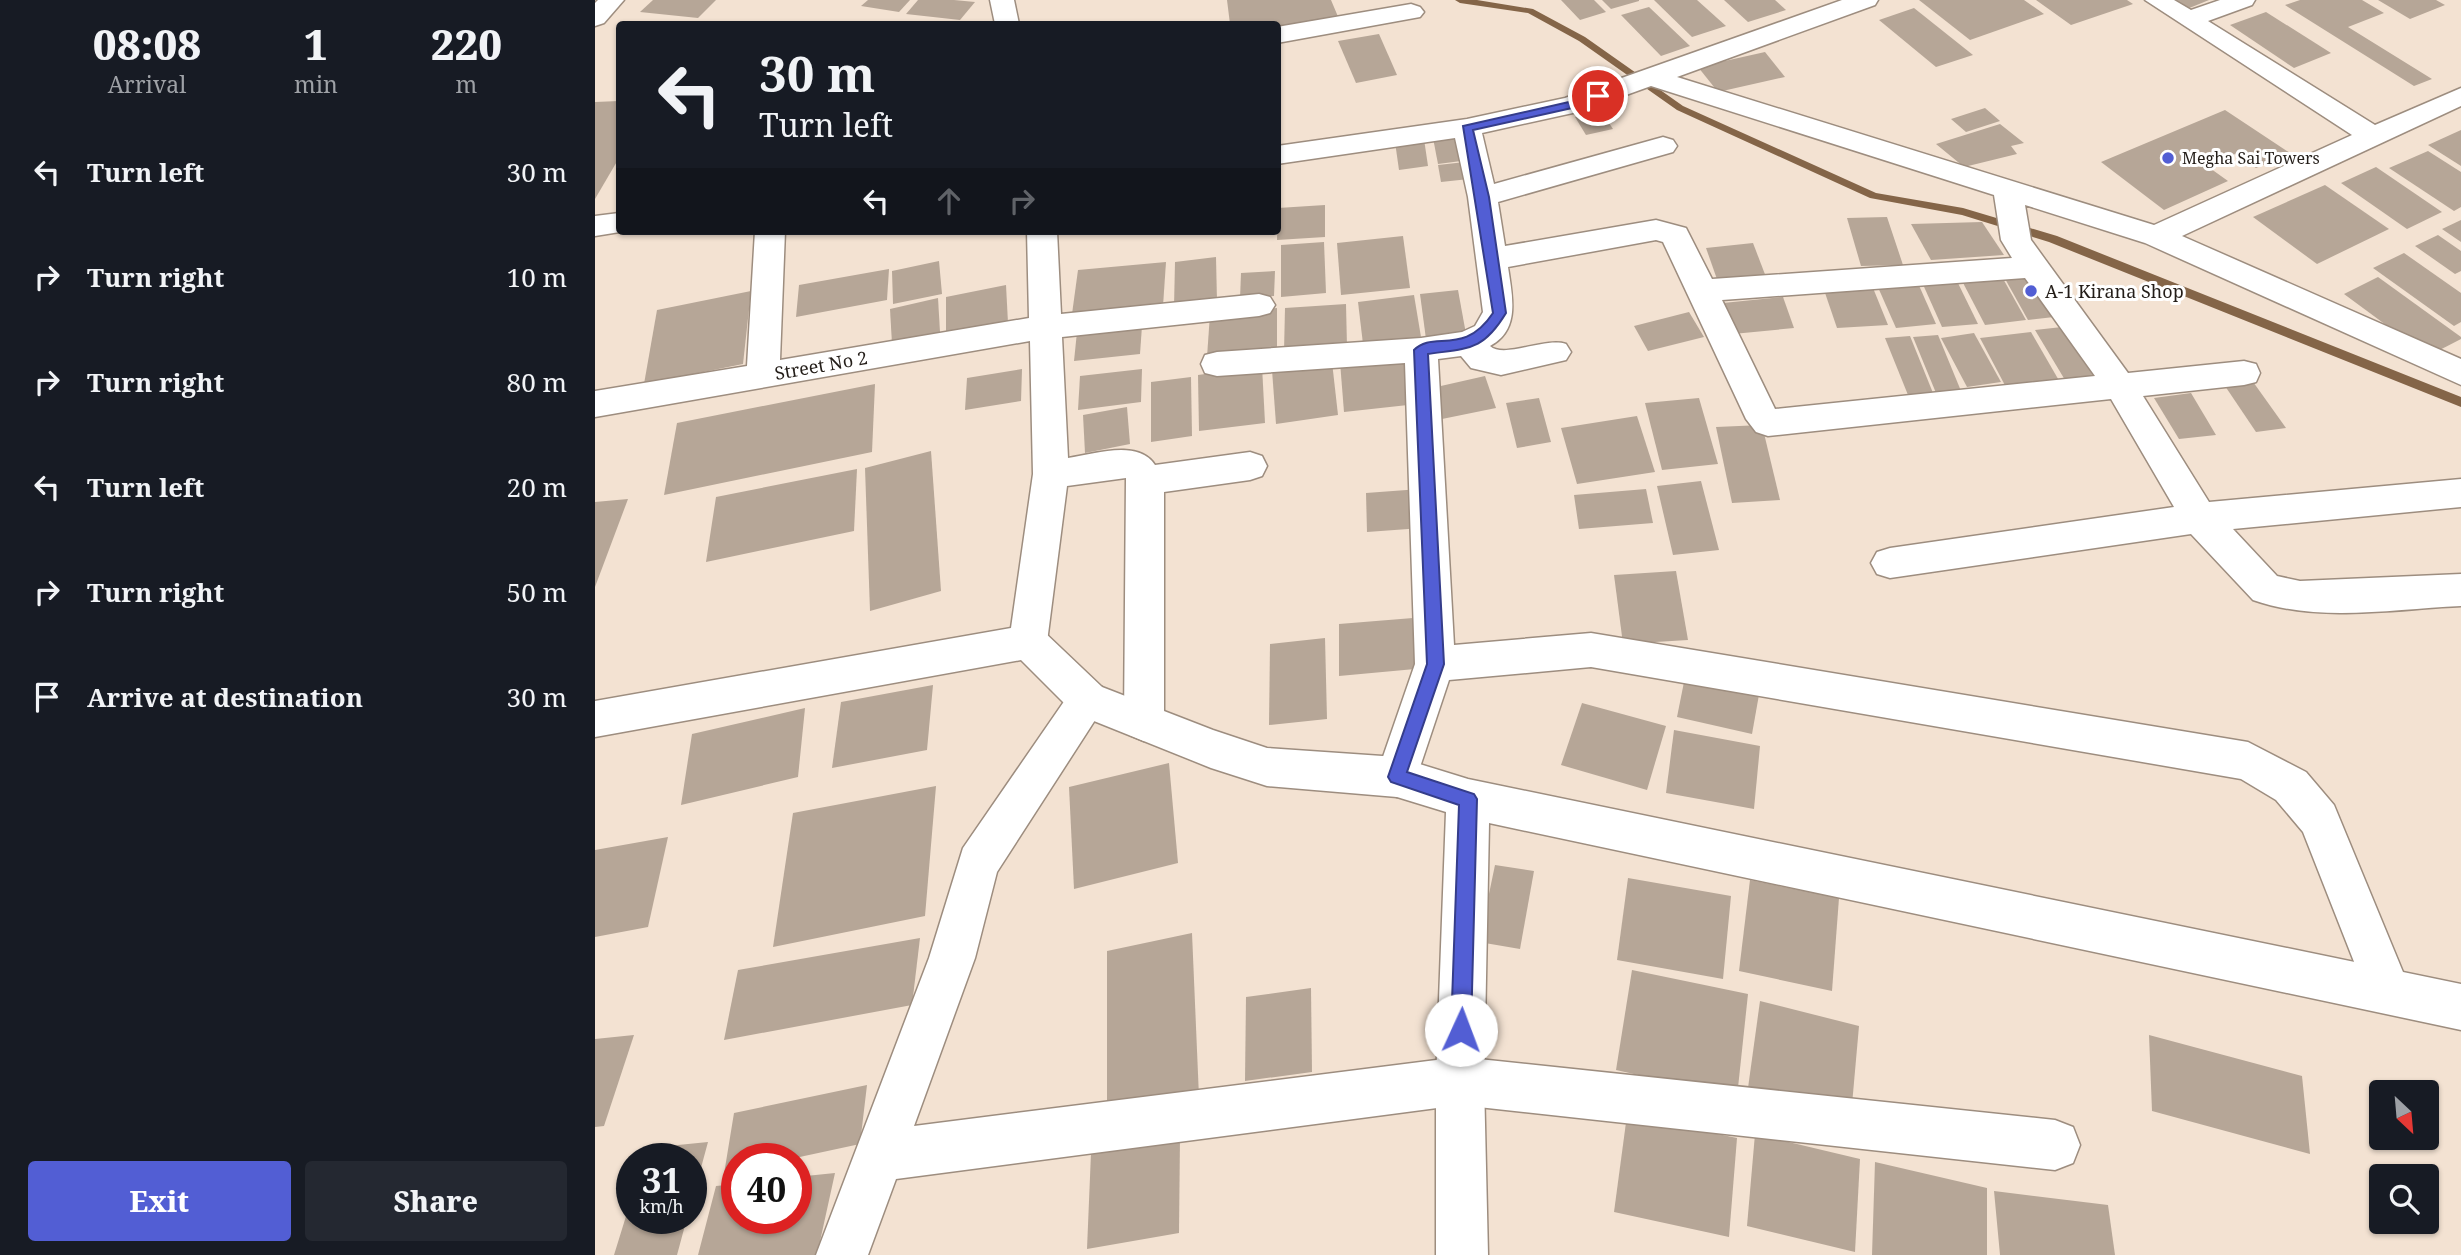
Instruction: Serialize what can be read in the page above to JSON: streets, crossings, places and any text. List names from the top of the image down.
{
  "streets": {
    "street": ["Street No 2"]
  },
  "places": ["Megha Sai Towers", "A-1 Kirana Shop"],
  "north": "bottom right",
  "page": {
    "eta": [
      "08:08",
      "Arrival",
      "1",
      "min",
      "220",
      "m"
    ],
    "turn": ["30 m", "Turn left"],
    "list": [
      {
        "name": "Turn left",
        "value": "30 m"
      },
      {
        "name": "Turn right",
        "value": "10 m"
      },
      {
        "name": "Turn right",
        "value": "80 m"
      },
      {
        "name": "Turn left",
        "value": "20 m"
      },
      {
        "name": "Turn right",
        "value": "50 m"
      },
      {
        "name": "Arrive at destination",
        "value": "30 m"
      }
    ],
    "speed": "31 km/h",
    "limit": "40",
    "buttons": ["Exit", "Share"]
  }
}
